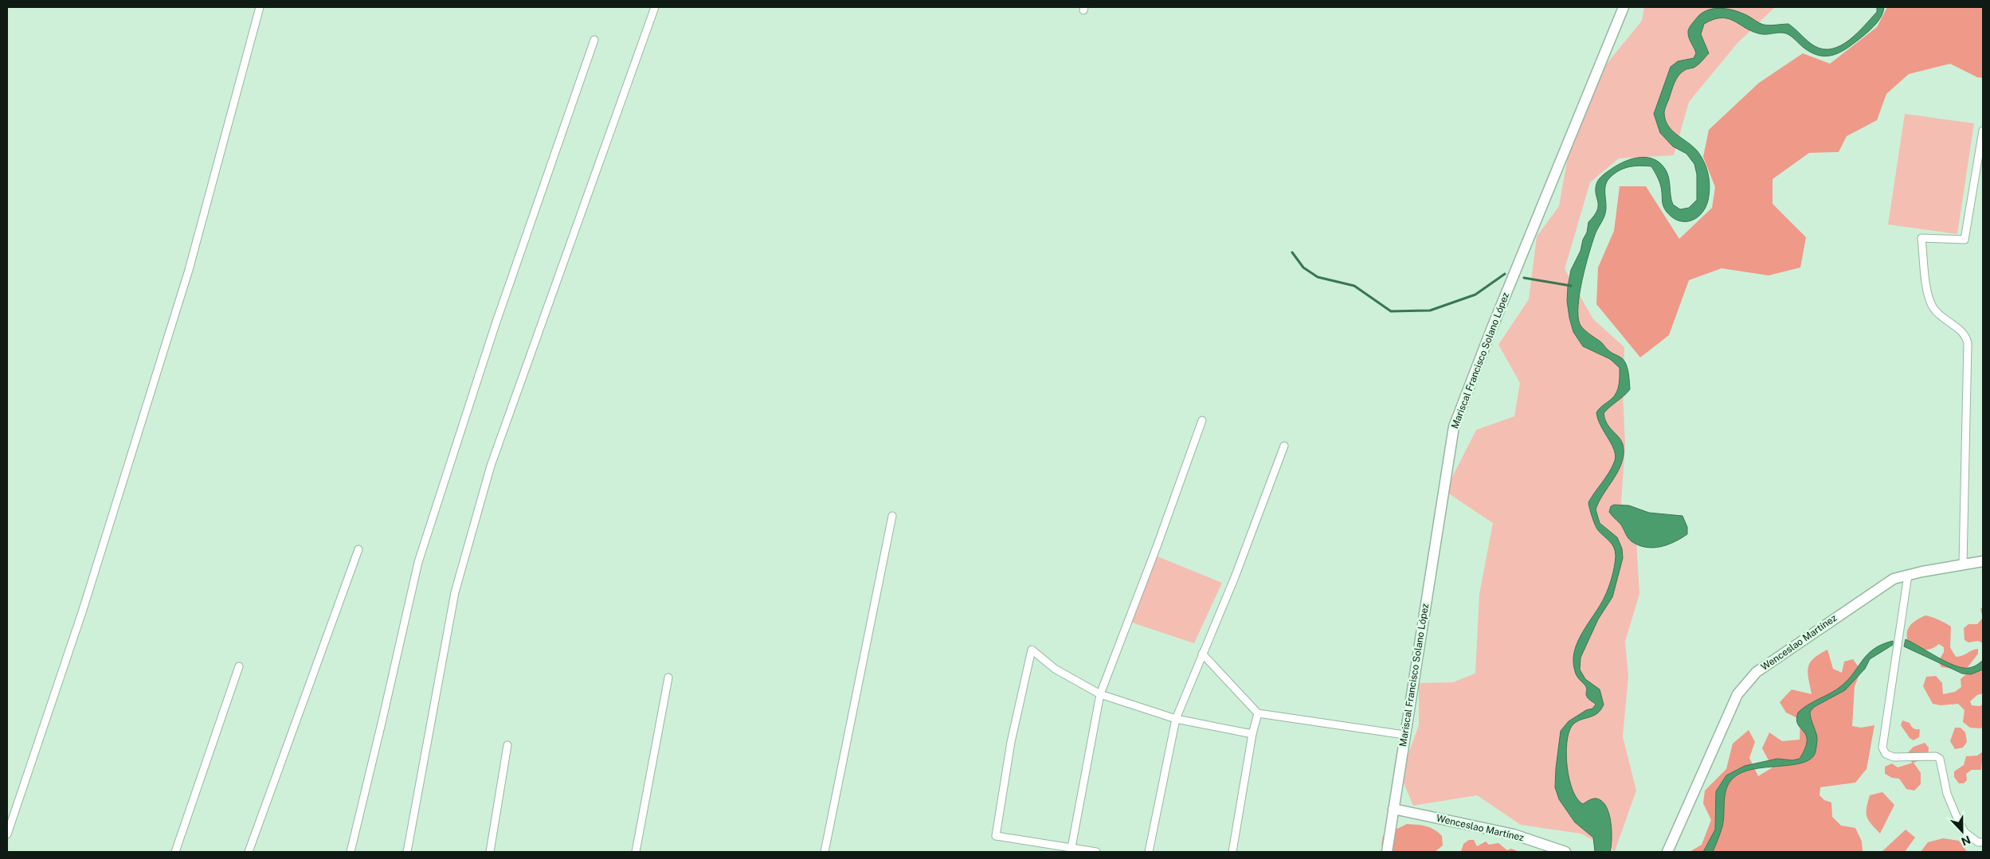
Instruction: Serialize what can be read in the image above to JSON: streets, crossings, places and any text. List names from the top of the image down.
{
  "streets": {
    "main road": ["Mariscal Francisco Solano López", "Wenceslao Martínez"]
  },
  "crossings": [
    ["Mariscal Francisco Solano López", "Wenceslao Martínez"]
  ],
  "north": "bottom"
}
